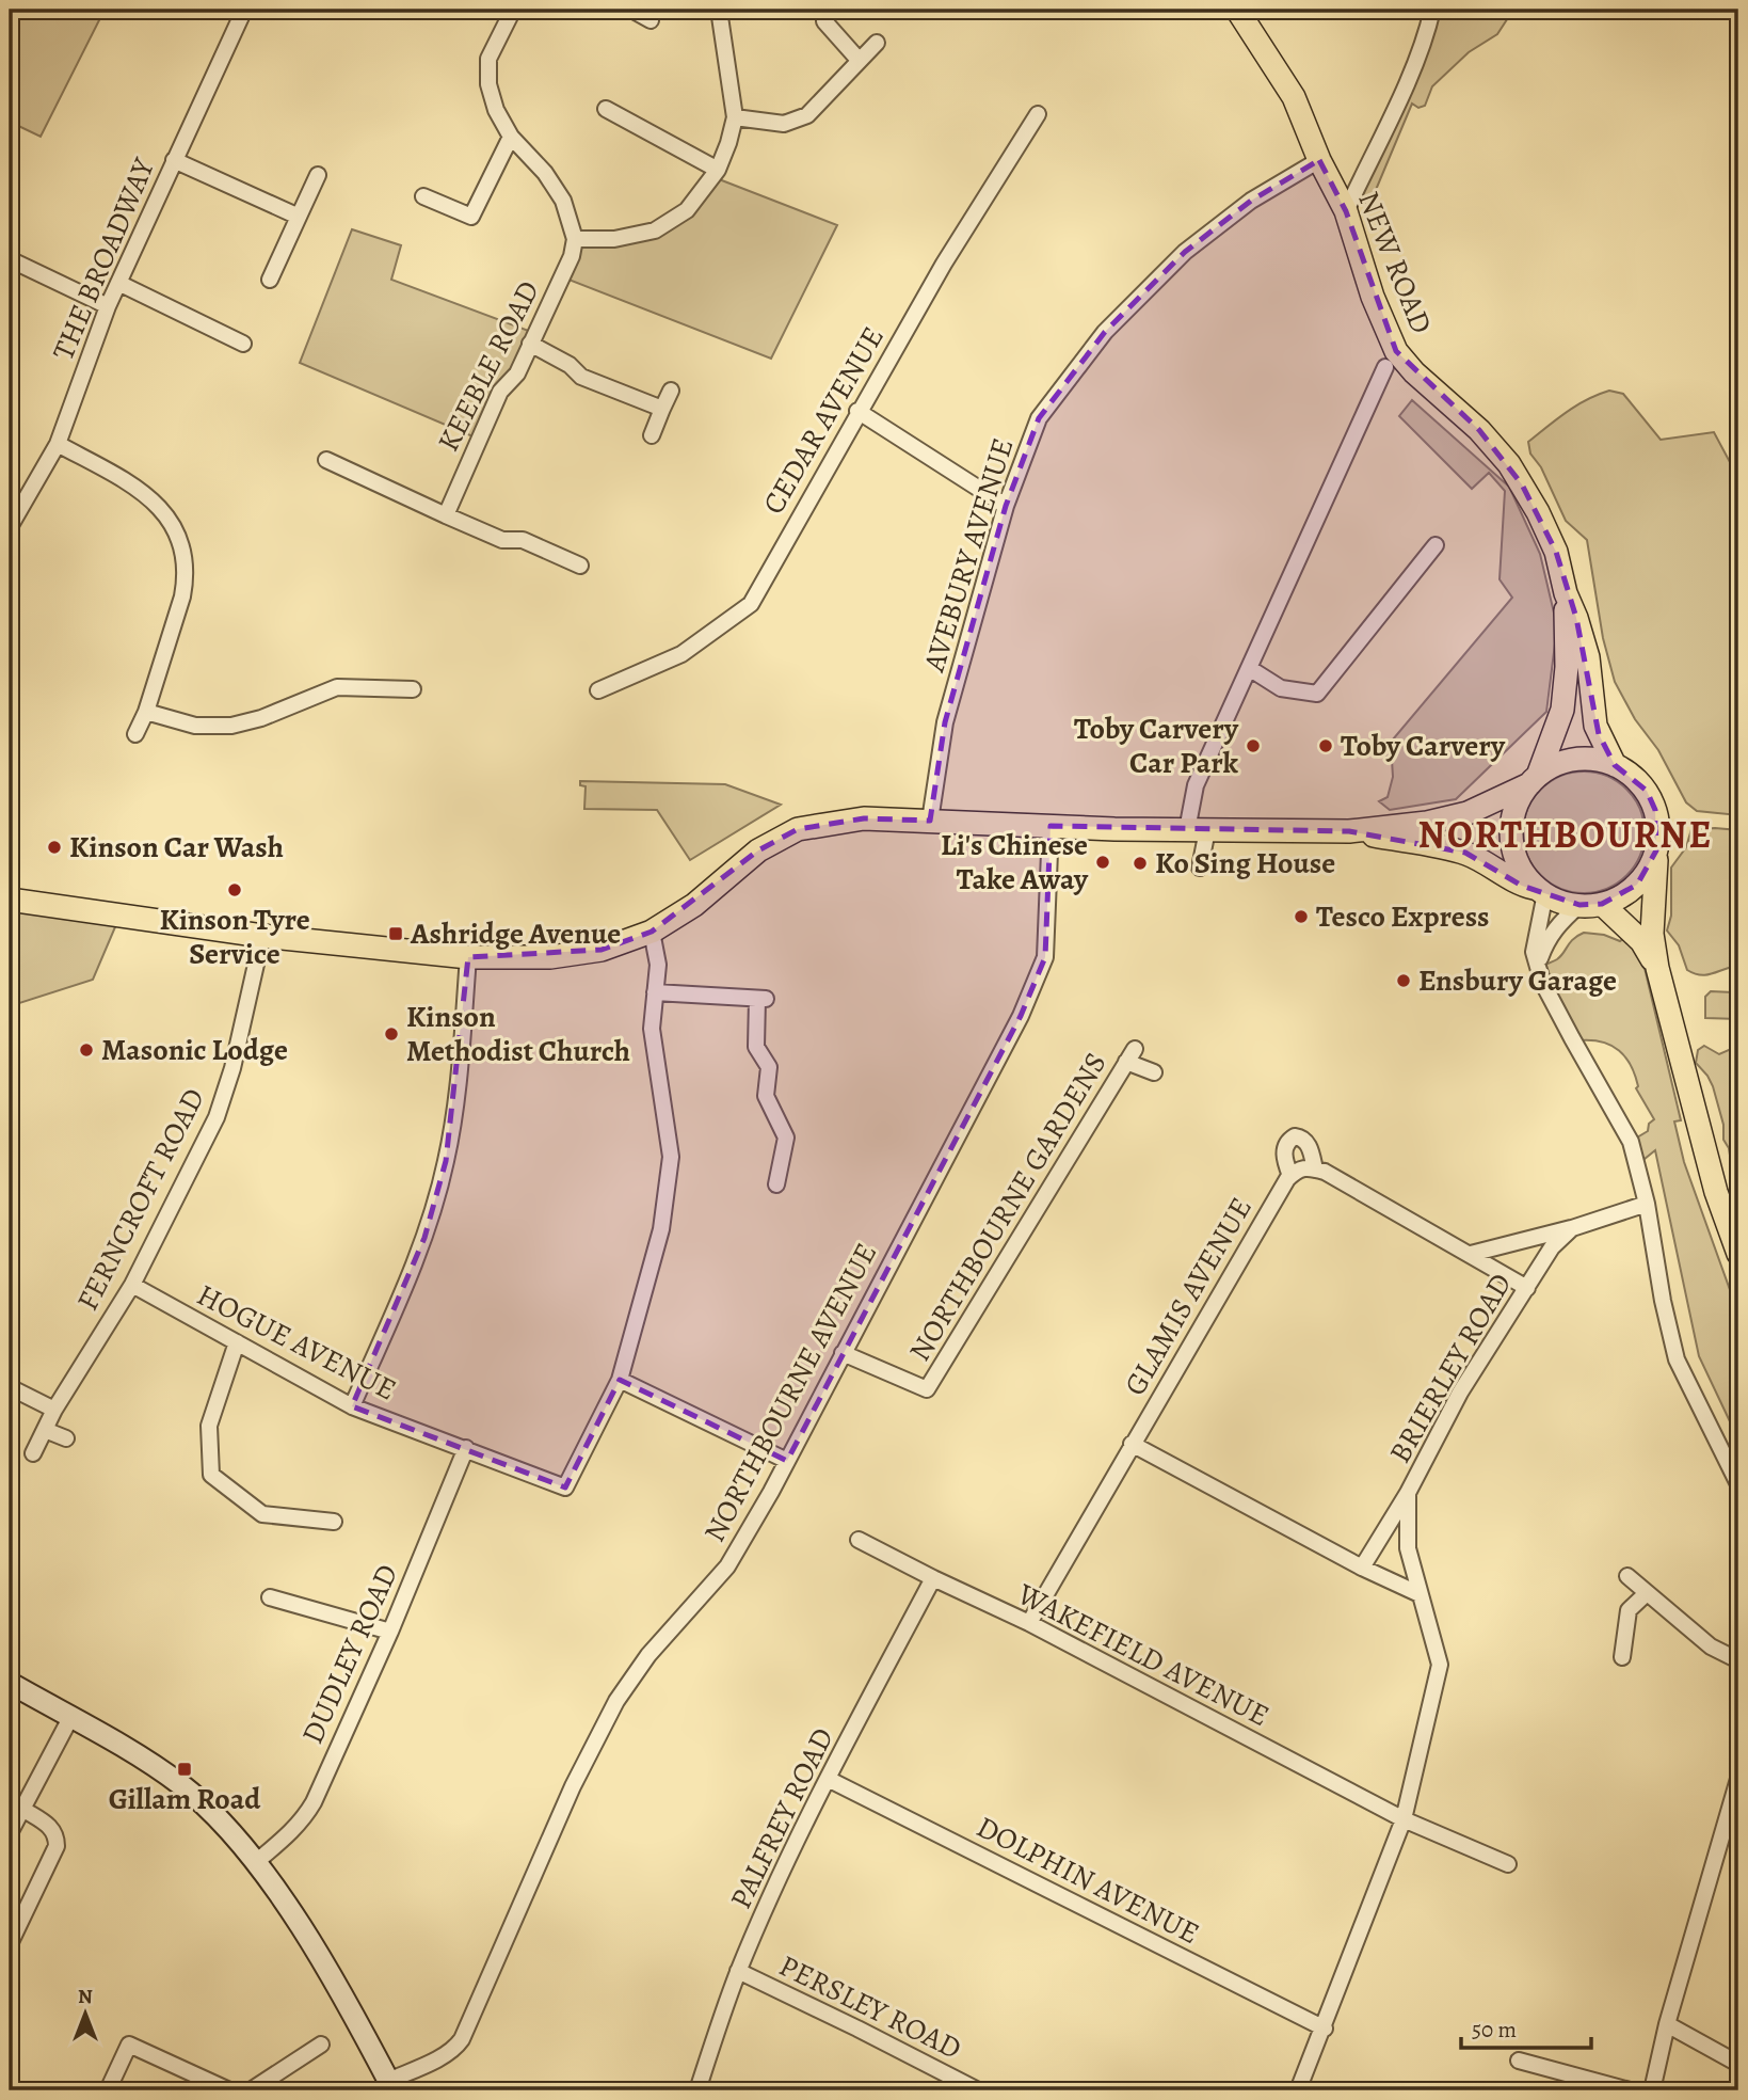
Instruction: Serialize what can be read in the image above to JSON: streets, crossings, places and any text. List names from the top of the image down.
{
  "streets": {
    "main road": ["NEW ROAD"],
    "street": [
      "THE BROADWAY",
      "KEEBLE ROAD",
      "CEDAR AVENUE",
      "AVEBURY AVENUE",
      "FERNCROFT ROAD",
      "NORTHBOURNE GARDENS",
      "GLAMIS AVENUE",
      "HOGUE AVENUE",
      "BRIERLEY ROAD",
      "NORTHBOURNE AVENUE",
      "DUDLEY ROAD",
      "WAKEFIELD AVENUE",
      "PALFREY ROAD",
      "DOLPHIN AVENUE",
      "PERSLEY ROAD"
    ]
  },
  "crossings": [
    ["NEW ROAD", "AVEBURY AVENUE"],
    ["FERNCROFT ROAD", "HOGUE AVENUE"],
    ["NORTHBOURNE GARDENS", "NORTHBOURNE AVENUE"],
    ["GLAMIS AVENUE", "WAKEFIELD AVENUE"],
    ["HOGUE AVENUE", "DUDLEY ROAD"],
    ["BRIERLEY ROAD", "WAKEFIELD AVENUE"],
    ["BRIERLEY ROAD", "DOLPHIN AVENUE"],
    ["WAKEFIELD AVENUE", "PALFREY ROAD"],
    ["PALFREY ROAD", "DOLPHIN AVENUE"],
    ["PALFREY ROAD", "PERSLEY ROAD"]
  ],
  "districts": ["NORTHBOURNE"],
  "places": {
    "other": [
      "Toby Carvery Car Park",
      "Toby Carvery",
      "Kinson Car Wash",
      "Li's Chinese Take Away",
      "Ko Sing House",
      "Kinson Tyre Service",
      "Tesco Express",
      "Ensbury Garage",
      "Kinson Methodist Church",
      "Masonic Lodge"
    ],
    "transit": ["Ashridge Avenue", "Gillam Road"]
  },
  "scale_bar": "50 m",
  "north": "top"
}
